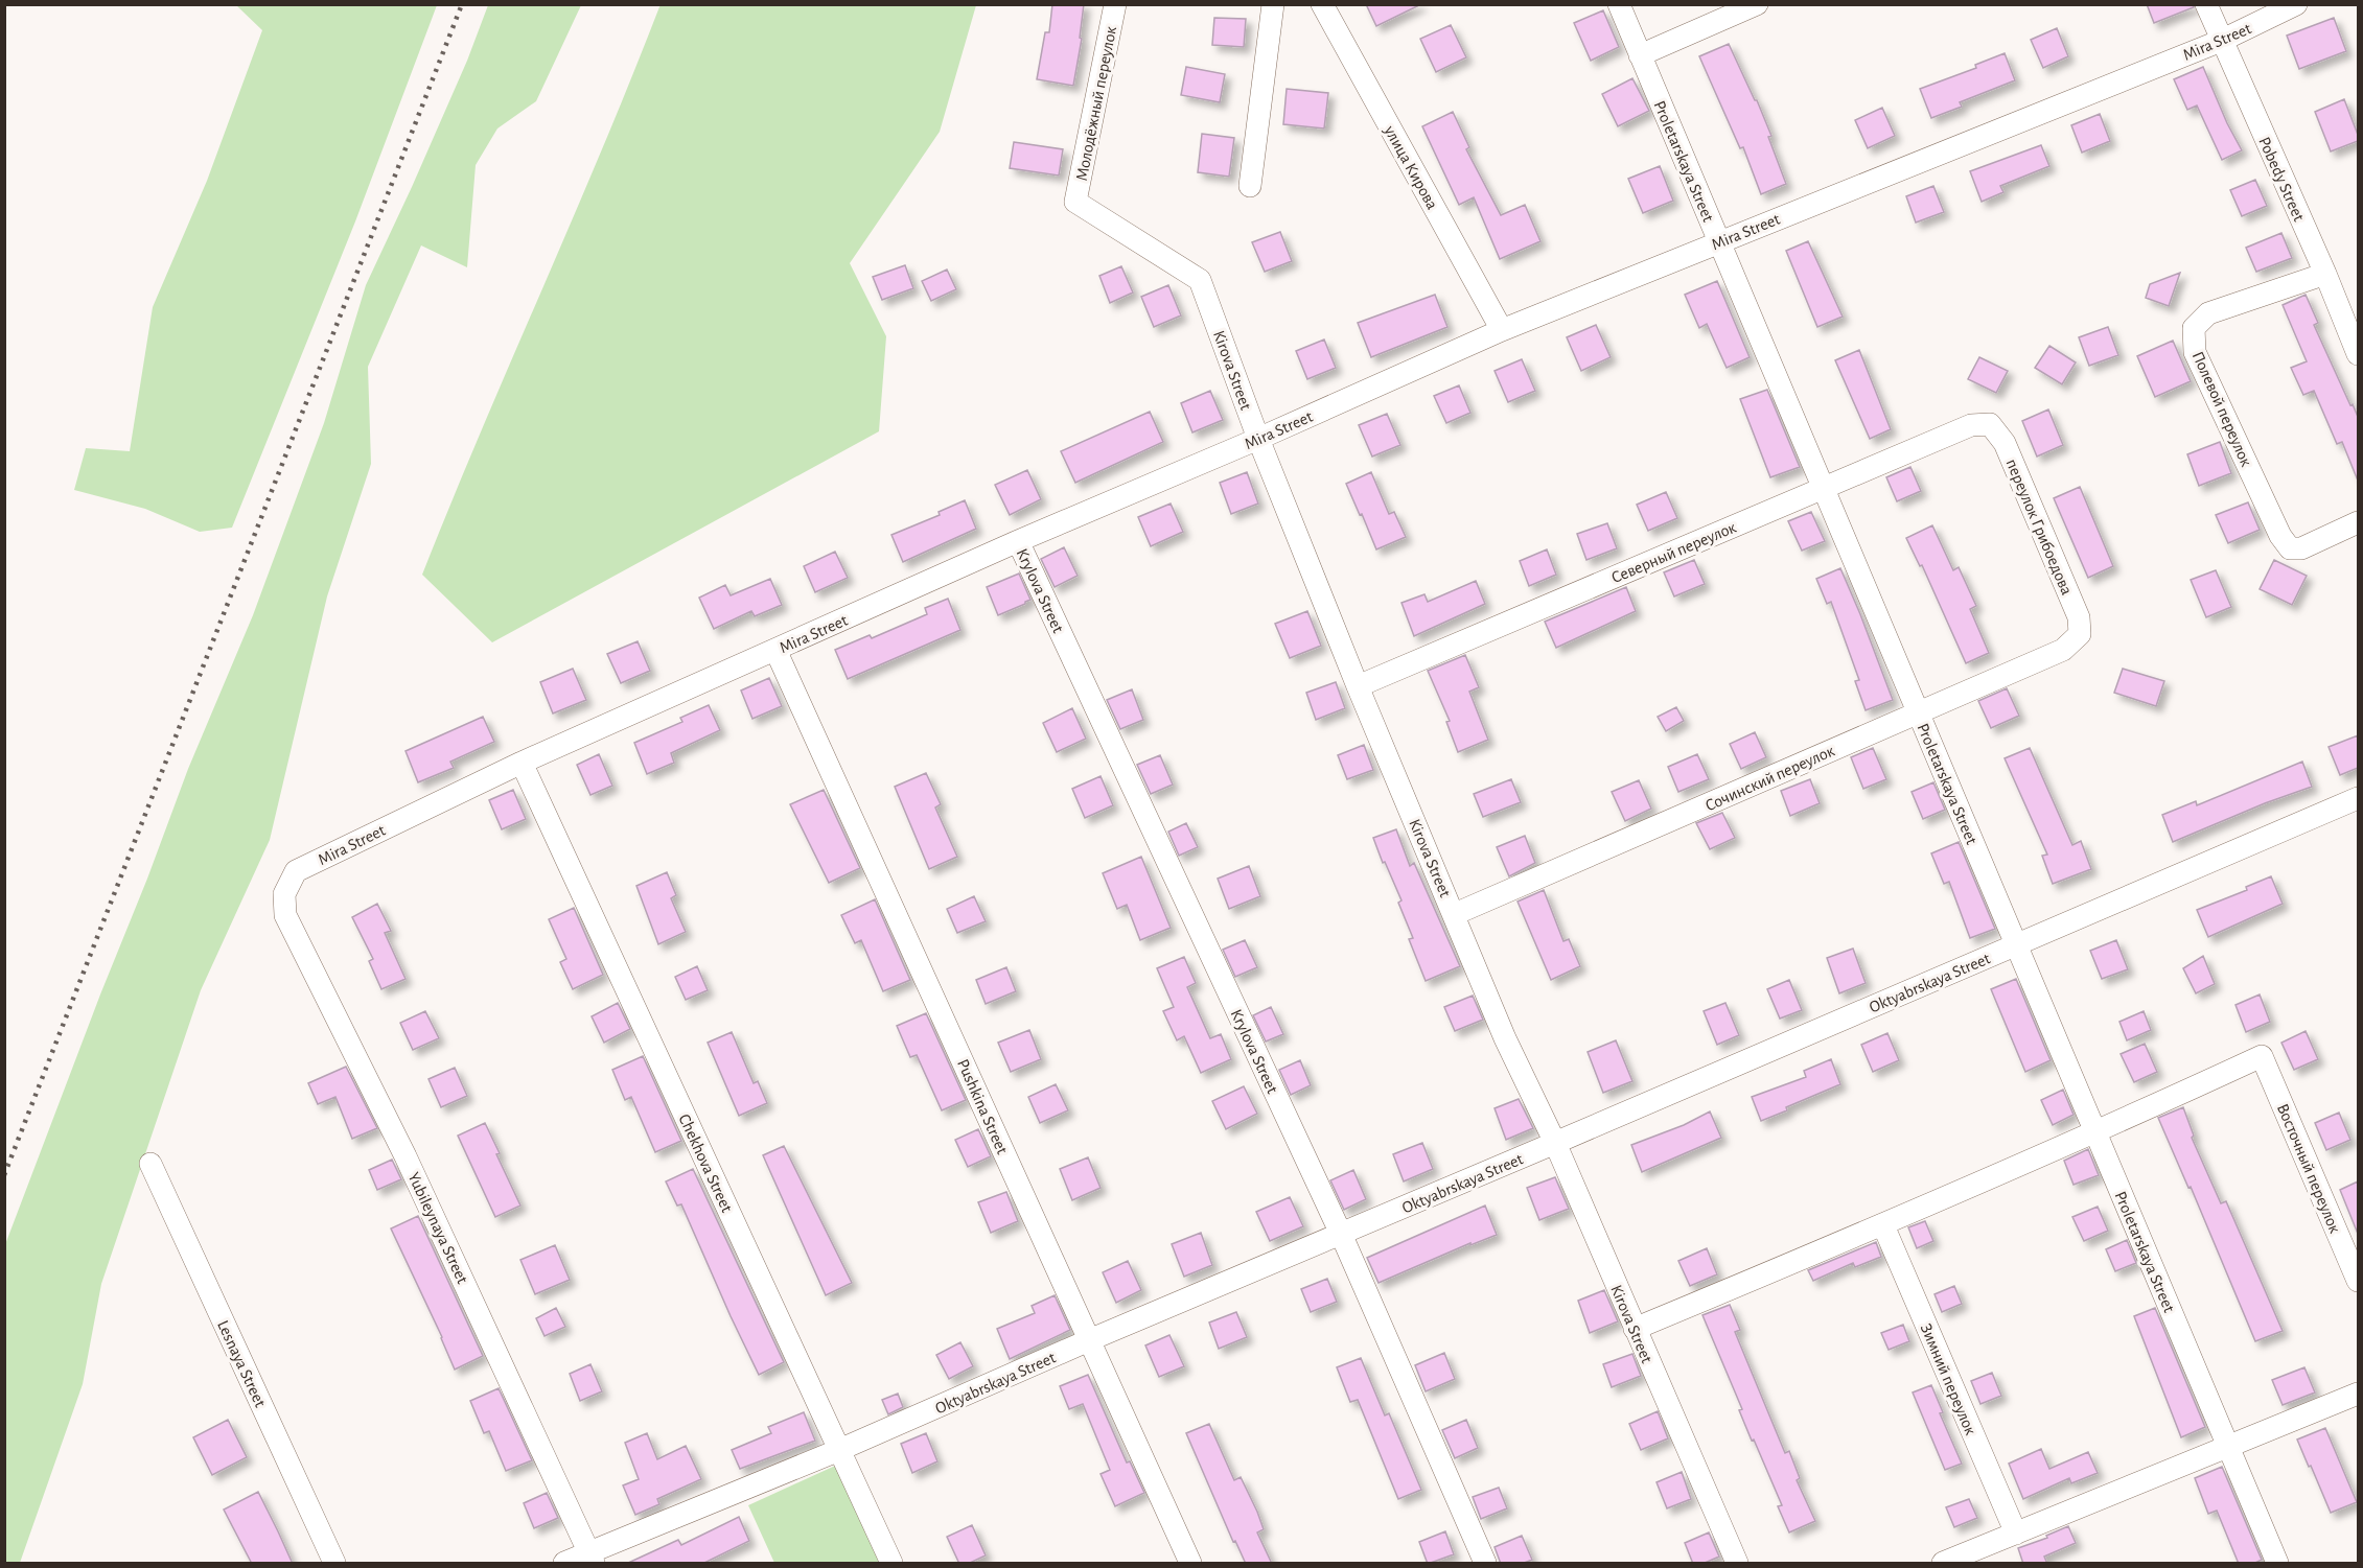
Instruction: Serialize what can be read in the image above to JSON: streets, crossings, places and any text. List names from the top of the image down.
{
  "streets": {
    "street": [
      "Mira Street",
      "Молодёжный переулок",
      "Proletarskaya Street",
      "улица Кирова",
      "Pobedy Street",
      "Kirova Street",
      "Полевой переулок",
      "переулок Грибоедова",
      "Северный переулок",
      "Krylova Street",
      "Сочинский переулок",
      "Oktyabrskaya Street",
      "Pushkina Street",
      "Chekhova Street",
      "Восточный переулок",
      "Yubileynaya Street",
      "Lesnaya Street",
      "Зимний переулок"
    ]
  },
  "crossings": [
    ["Mira Street", "Proletarskaya Street"],
    ["Mira Street", "улица Кирова"],
    ["Mira Street", "Pobedy Street"],
    ["Mira Street", "Kirova Street"],
    ["Mira Street", "Krylova Street"],
    ["Mira Street", "Pushkina Street"],
    ["Mira Street", "Chekhova Street"],
    ["Mira Street", "Yubileynaya Street"],
    ["Молодёжный переулок", "Kirova Street"],
    ["Proletarskaya Street", "Северный переулок"],
    ["Proletarskaya Street", "Сочинский переулок"],
    ["Proletarskaya Street", "Oktyabrskaya Street"],
    ["Proletarskaya Street", "Восточный переулок"],
    ["Pobedy Street", "Полевой переулок"],
    ["Kirova Street", "Северный переулок"],
    ["Kirova Street", "Сочинский переулок"],
    ["Kirova Street", "Oktyabrskaya Street"],
    ["переулок Грибоедова", "Северный переулок"],
    ["переулок Грибоедова", "Сочинский переулок"],
    ["Krylova Street", "Oktyabrskaya Street"],
    ["Oktyabrskaya Street", "Pushkina Street"],
    ["Oktyabrskaya Street", "Chekhova Street"],
    ["Oktyabrskaya Street", "Yubileynaya Street"]
  ]
}
